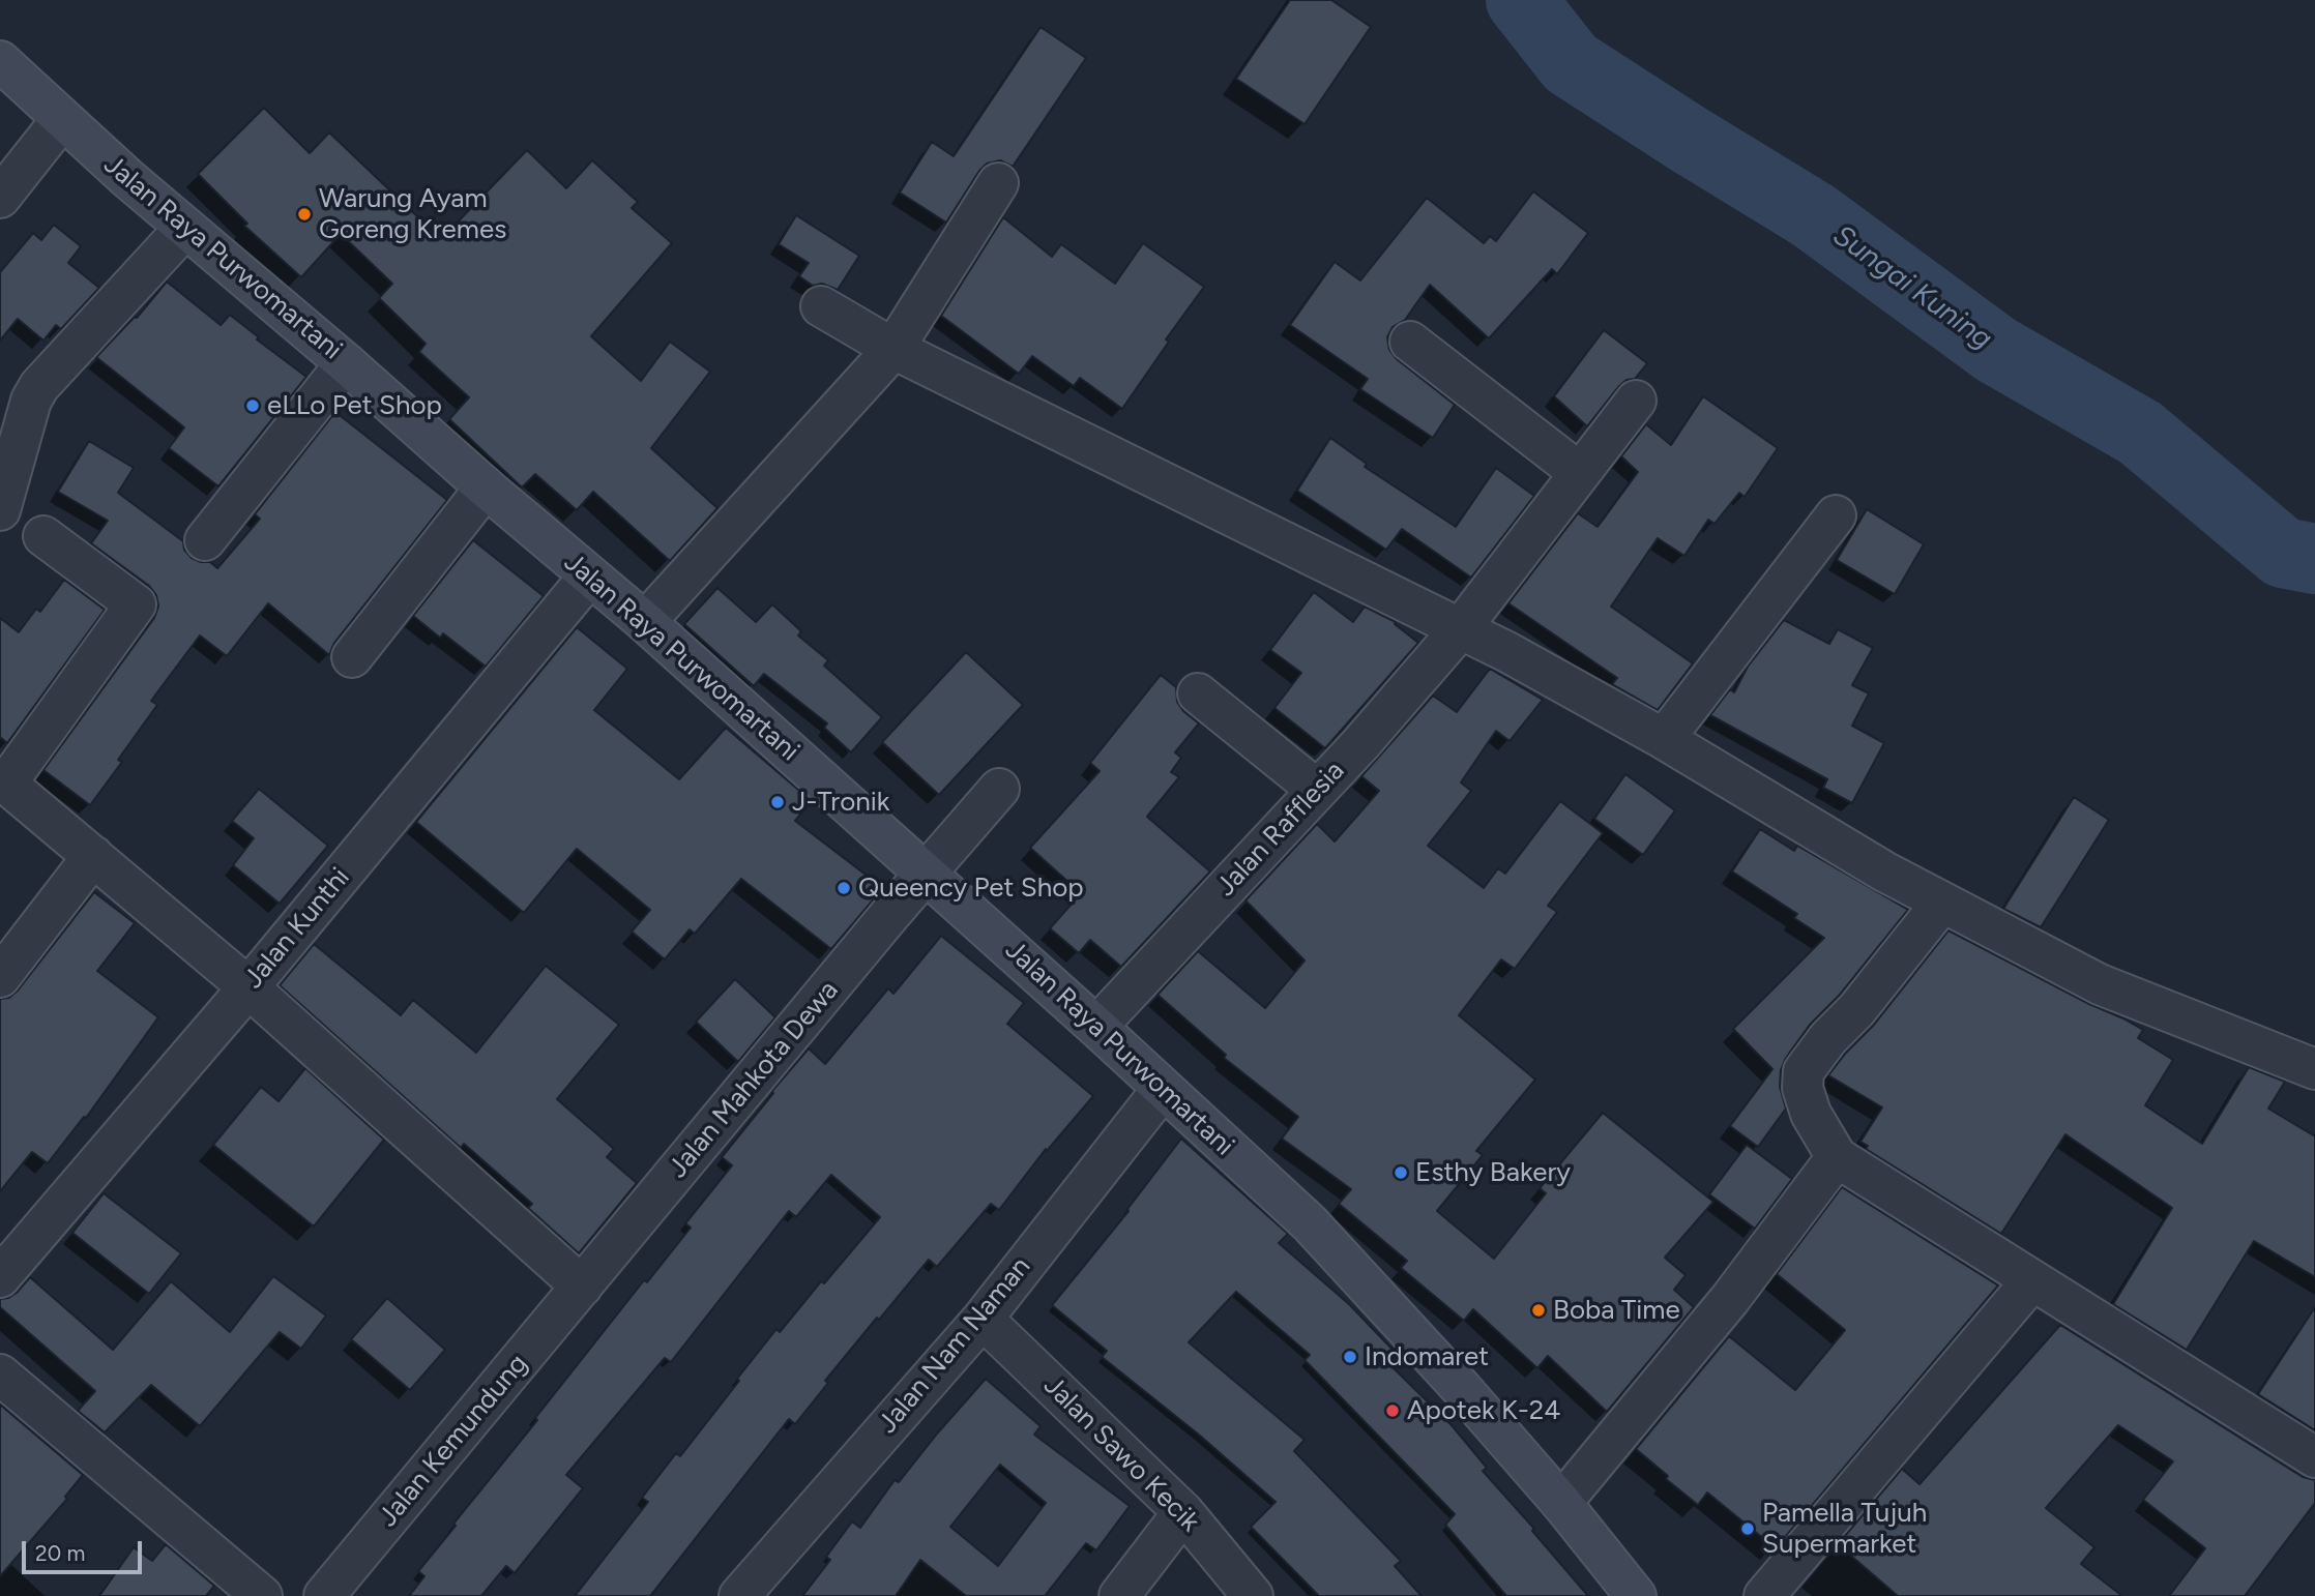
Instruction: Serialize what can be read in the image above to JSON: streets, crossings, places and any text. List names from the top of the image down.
{
  "streets": {
    "street": [
      "Jalan Raya Purwomartani",
      "Jalan Rafflesia",
      "Jalan Kunthi",
      "Jalan Mahkota Dewa",
      "Jalan Nam Naman",
      "Jalan Kemundung",
      "Jalan Sawo Kecik"
    ]
  },
  "crossings": [
    ["Jalan Raya Purwomartani", "Jalan Rafflesia"],
    ["Jalan Raya Purwomartani", "Jalan Kunthi"],
    ["Jalan Raya Purwomartani", "Jalan Mahkota Dewa"],
    ["Jalan Raya Purwomartani", "Jalan Nam Naman"],
    ["Jalan Mahkota Dewa", "Jalan Kemundung"],
    ["Jalan Nam Naman", "Jalan Sawo Kecik"]
  ],
  "water": ["Sungai Kuning"],
  "places": [
    "Warung Ayam Goreng Kremes",
    "eLLo Pet Shop",
    "J-Tronik",
    "Queency Pet Shop",
    "Esthy Bakery",
    "Boba Time",
    "Indomaret",
    "Apotek K-24",
    "Pamella Tujuh Supermarket"
  ],
  "scale_bar": "20 m"
}
